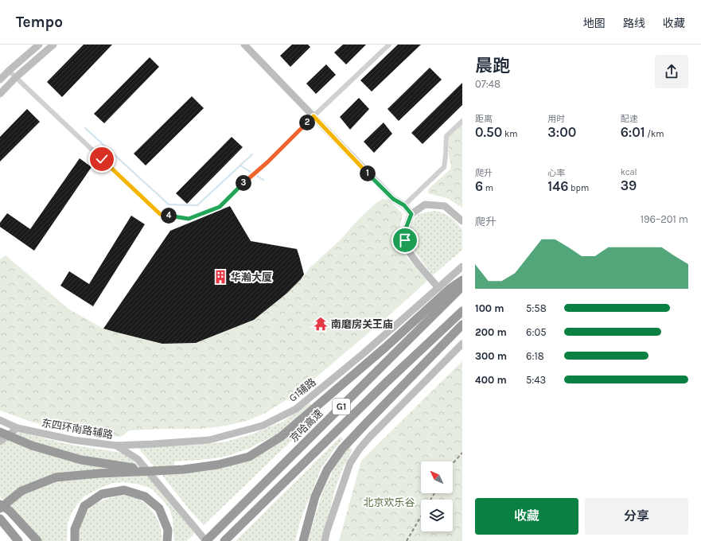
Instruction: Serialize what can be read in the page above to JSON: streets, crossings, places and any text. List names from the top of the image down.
{
  "streets": {
    "highway": ["G1", "京哈高速"],
    "street": ["G1辅路", "东四环南路辅路"]
  },
  "crossings": [
    ["G1辅路", "东四环南路辅路"],
    ["京哈高速", "东四环南路辅路"]
  ],
  "parks": ["北京欢乐谷"],
  "places": {
    "building": ["华瀚大厦"],
    "temple": ["南磨房关王庙"]
  },
  "north": "top left",
  "page": {
    "header": "Tempo",
    "nav": ["地图", "路线", "收藏"],
    "heading": ["晨跑", "07:48"],
    "stats": [
      ["距离", "0.50 km"],
      ["用时", "3:00"],
      ["配速", "6:01 /km"],
      ["爬升", "6 m"],
      ["心率", "146 bpm"],
      ["kcal", "39"]
    ],
    "pins": [
      "2",
      "1",
      "3",
      "4"
    ],
    "chart": ["爬升", "196–201 m"],
    "list": [
      {
        "name": "100 m",
        "note": "5:58"
      },
      {
        "name": "200 m",
        "note": "6:05"
      },
      {
        "name": "300 m",
        "note": "6:18"
      },
      {
        "name": "400 m",
        "note": "5:43"
      }
    ],
    "buttons": ["收藏", "分享"]
  }
}
